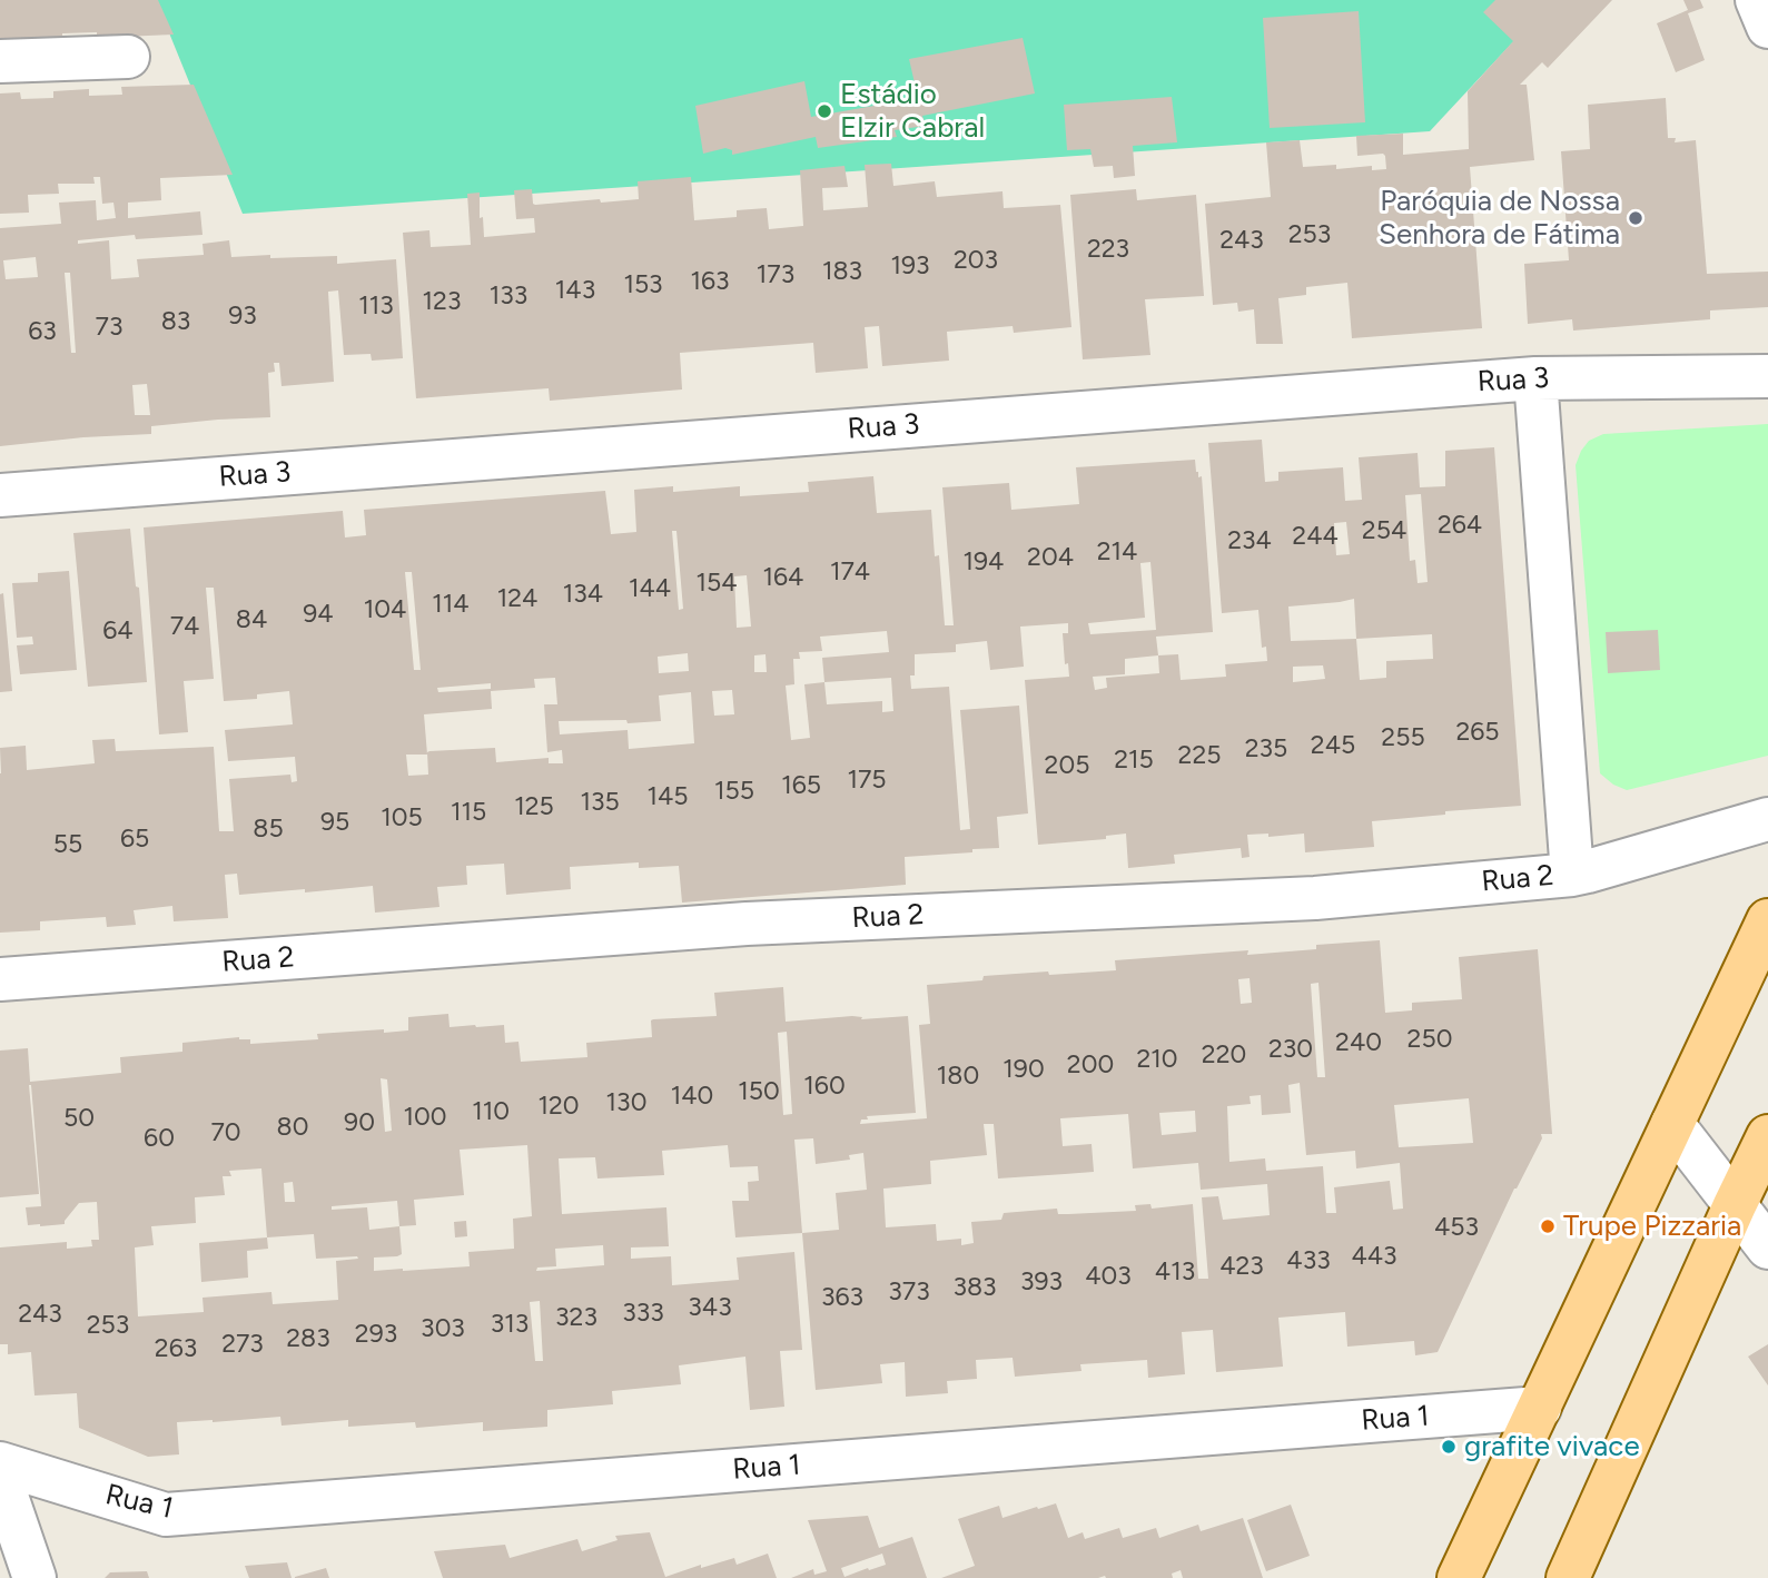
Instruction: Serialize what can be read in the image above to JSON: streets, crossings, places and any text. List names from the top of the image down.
{
  "streets": {
    "street": ["Rua 3", "Rua 2", "Rua 1"]
  },
  "places": [
    "Estádio Elzir Cabral",
    "Paróquia de Nossa Senhora de Fátima",
    "Trupe Pizzaria",
    "grafite vivace"
  ],
  "house_numbers": [
    "253",
    "243",
    "223",
    "203",
    "193",
    "183",
    "173",
    "163",
    "153",
    "143",
    "133",
    "123",
    "113",
    "93",
    "83",
    "73",
    "63",
    "264",
    "254",
    "244",
    "234",
    "214",
    "204",
    "194",
    "174",
    "164",
    "154",
    "144",
    "134",
    "124",
    "114",
    "104",
    "94",
    "84",
    "74",
    "64",
    "265",
    "255",
    "245",
    "235",
    "225",
    "215",
    "205",
    "175",
    "165",
    "155",
    "145",
    "135",
    "125",
    "115",
    "105",
    "95",
    "85",
    "65",
    "55",
    "250",
    "240",
    "230",
    "220",
    "210",
    "200",
    "190",
    "180",
    "160",
    "150",
    "140",
    "130",
    "120",
    "110",
    "100",
    "50",
    "90",
    "80",
    "70",
    "60",
    "453",
    "443",
    "433",
    "423",
    "413",
    "403",
    "393",
    "383",
    "373",
    "363",
    "343",
    "333",
    "243",
    "323",
    "313",
    "253",
    "303",
    "293",
    "283",
    "273",
    "263"
  ]
}
